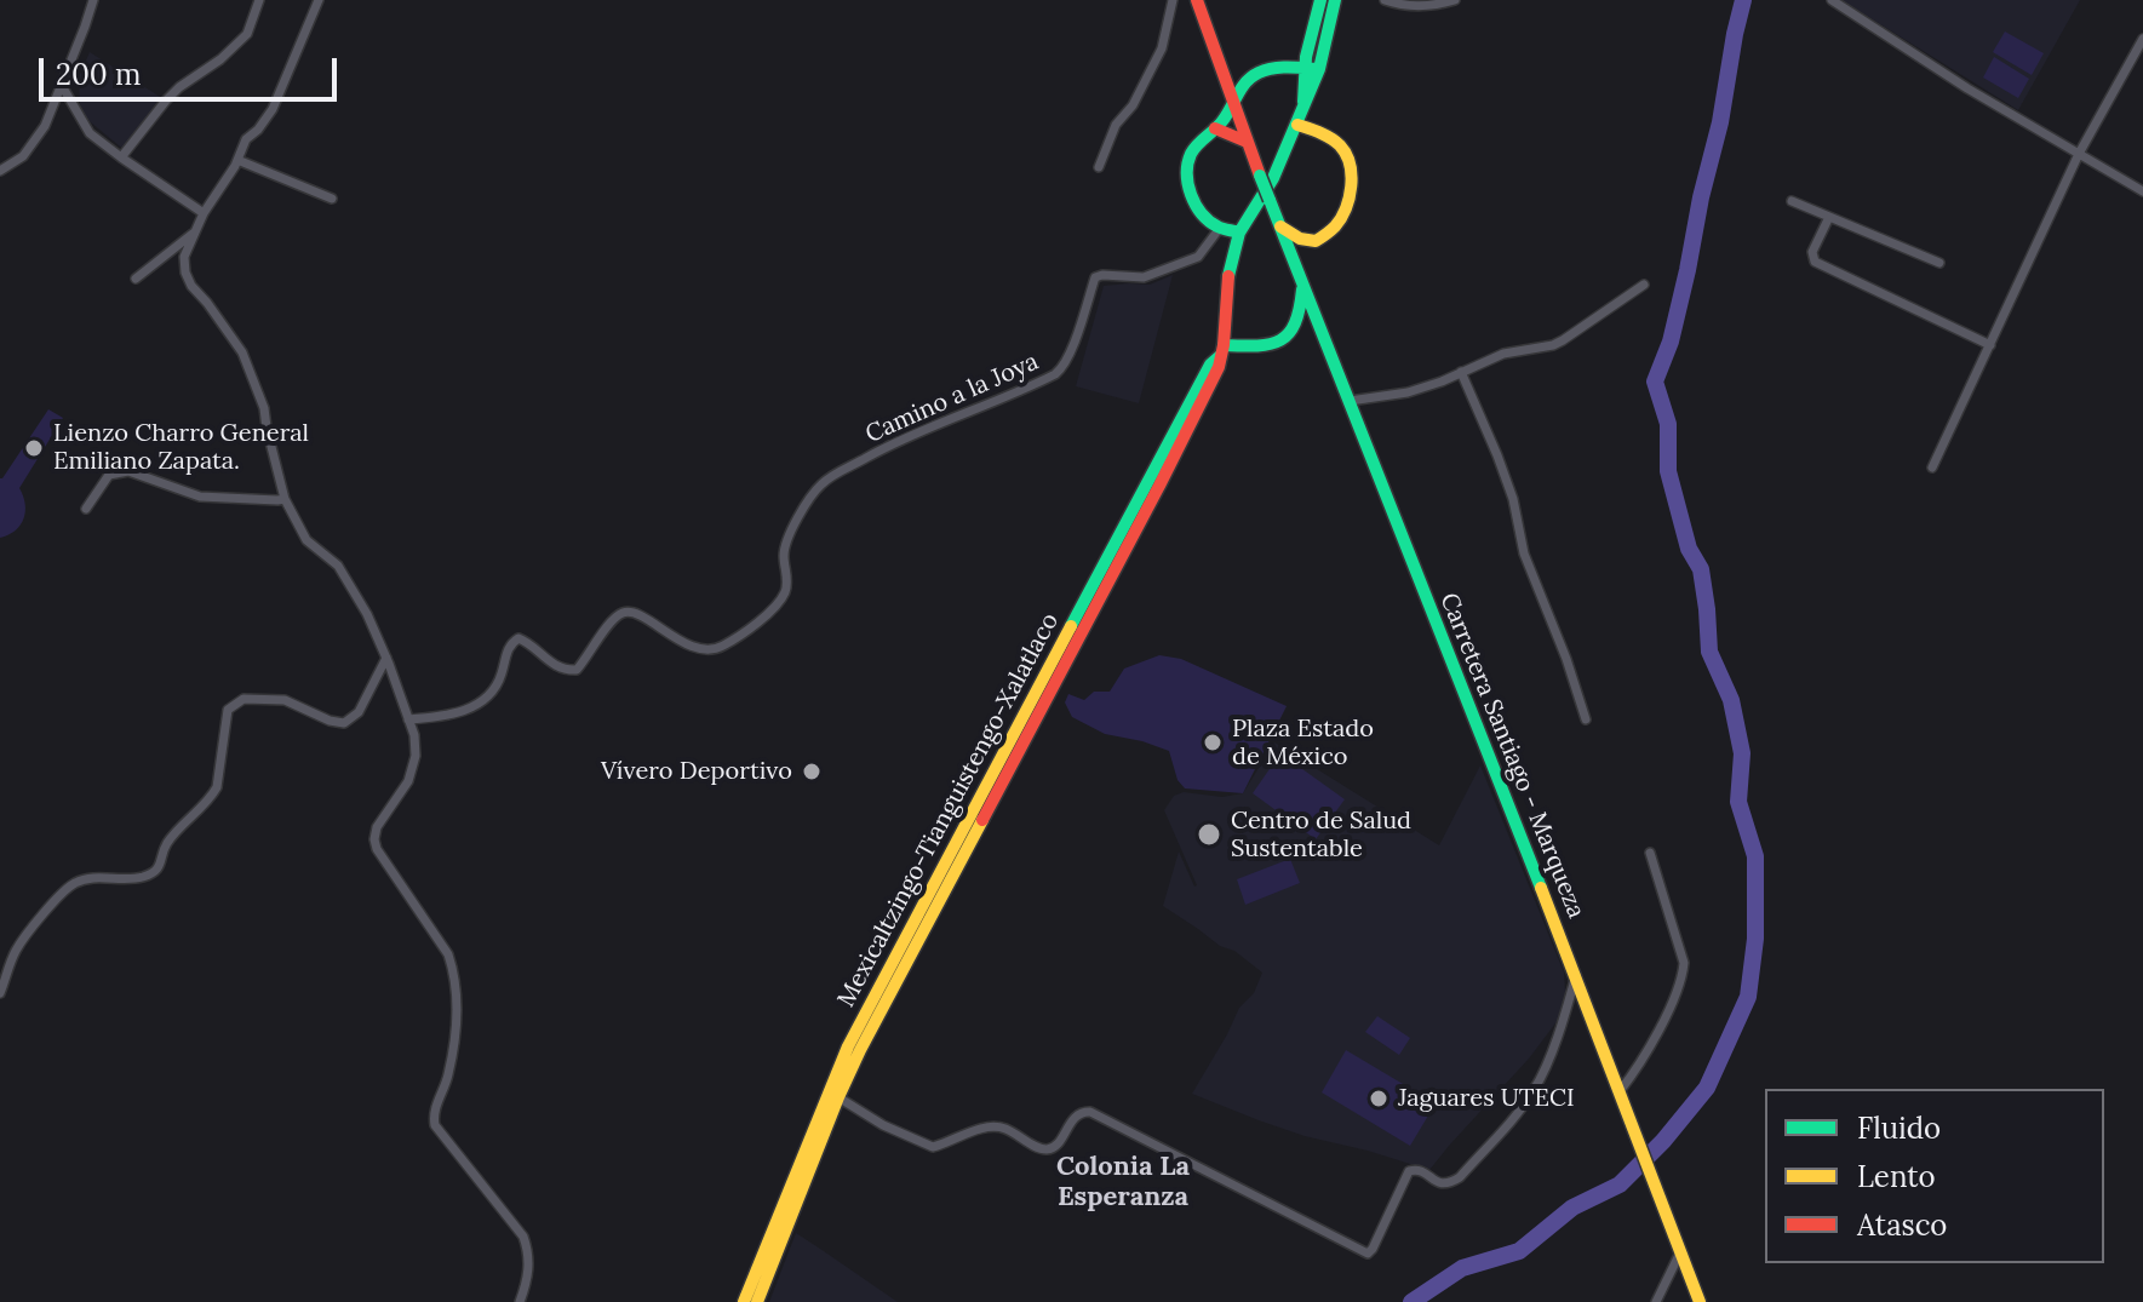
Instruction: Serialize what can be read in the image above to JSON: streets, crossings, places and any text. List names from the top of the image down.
{
  "streets": {
    "main road": ["Carretera Santiago - Marqueza", "Mexicaltzingo-Tianguistengo-Xalatlaco"],
    "street": ["Camino a la Joya"]
  },
  "districts": ["Colonia La Esperanza"],
  "places": [
    "Lienzo Charro General Emiliano Zapata.",
    "Plaza Estado de México",
    "Vívero Deportivo",
    "Centro de Salud Sustentable",
    "Jaguares UTECI"
  ],
  "legend": ["Fluido", "Lento", "Atasco"],
  "scale_bar": "200 m"
}
